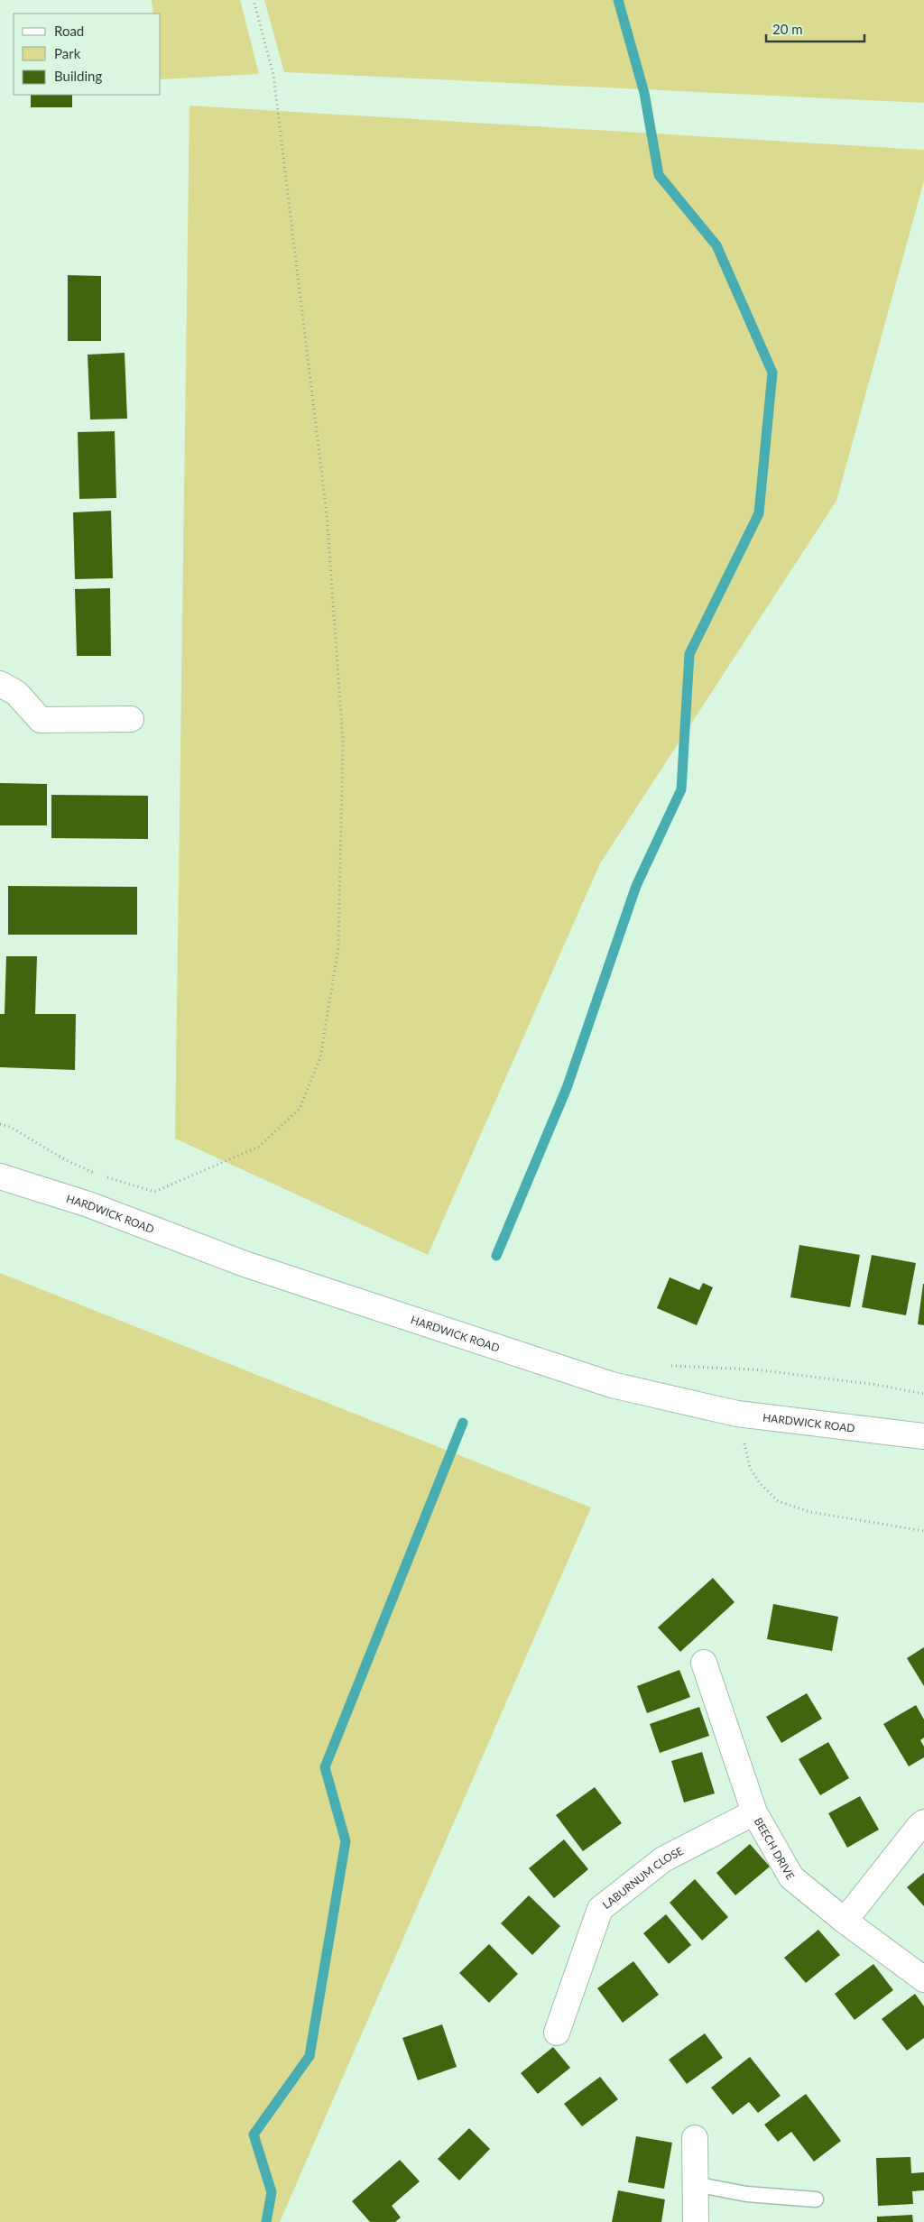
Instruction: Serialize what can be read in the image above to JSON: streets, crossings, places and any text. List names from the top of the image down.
{
  "streets": {
    "street": ["HARDWICK ROAD", "BEECH DRIVE", "LABURNUM CLOSE"]
  },
  "crossings": [
    ["BEECH DRIVE", "LABURNUM CLOSE"]
  ],
  "legend": ["Road", "Park", "Building"],
  "scale_bar": "20 m"
}
